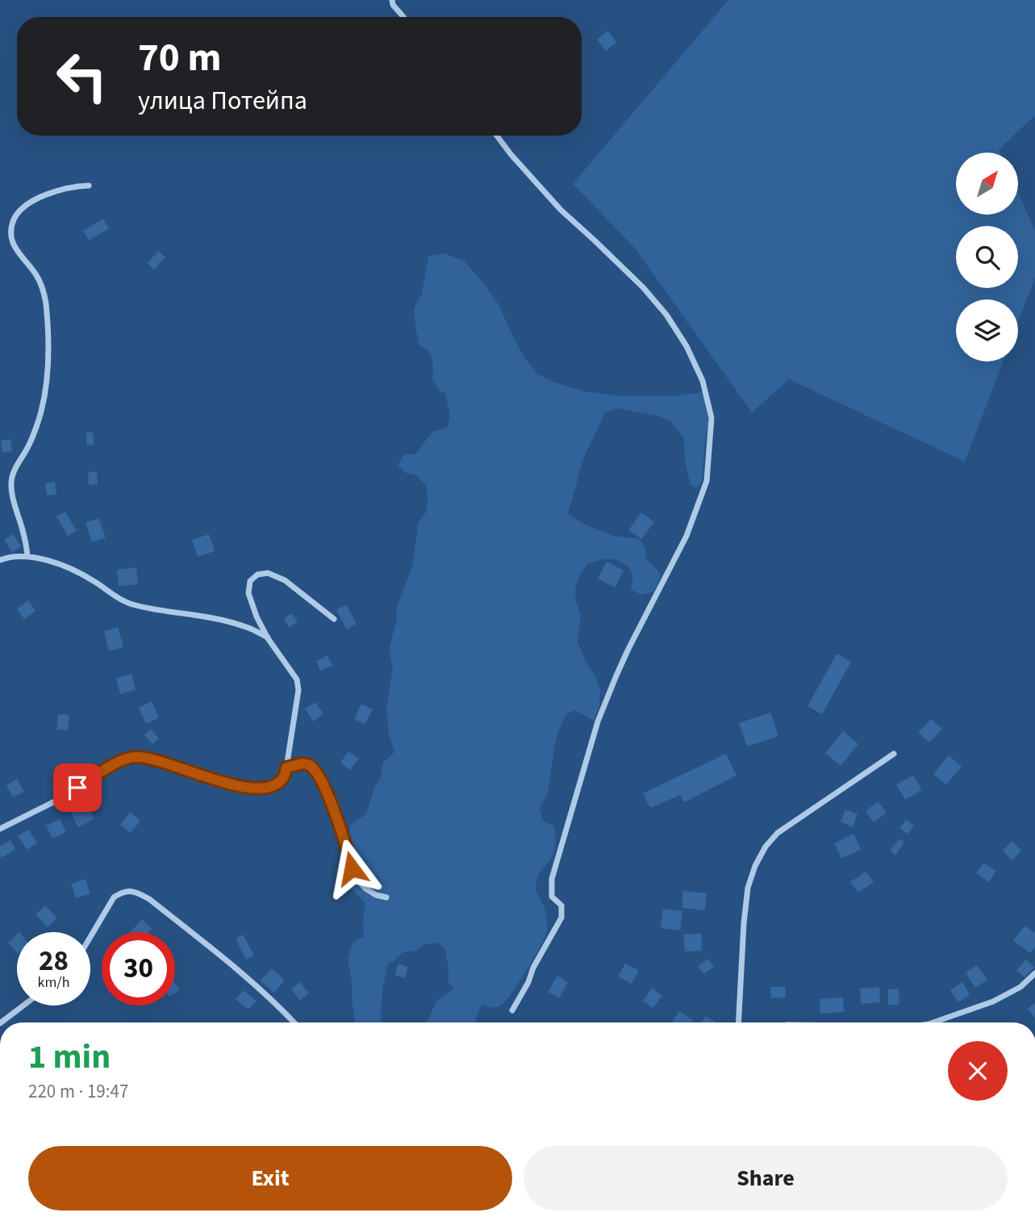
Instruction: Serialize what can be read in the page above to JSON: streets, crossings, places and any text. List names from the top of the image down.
{
  "north": "top right",
  "page": {
    "turn": ["70 m", "улица Потейпа"],
    "speed": "28 km/h",
    "limit": "30",
    "heading": ["1 min", "220 m · 19:47"],
    "buttons": ["Exit", "Share"]
  }
}
